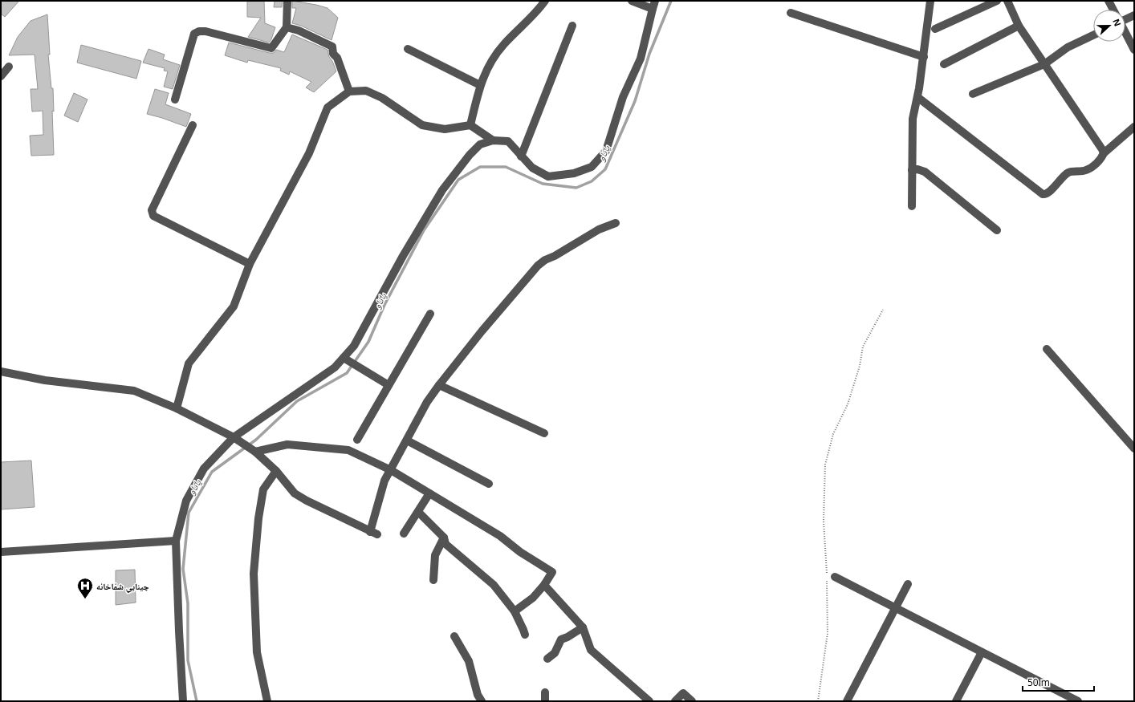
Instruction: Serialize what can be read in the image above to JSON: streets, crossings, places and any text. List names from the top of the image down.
{
  "water": ["پاتاو"],
  "places": {
    "hospital": ["چينايي شفاخانه"]
  },
  "scale_bar": "50 m",
  "north": "right"
}
